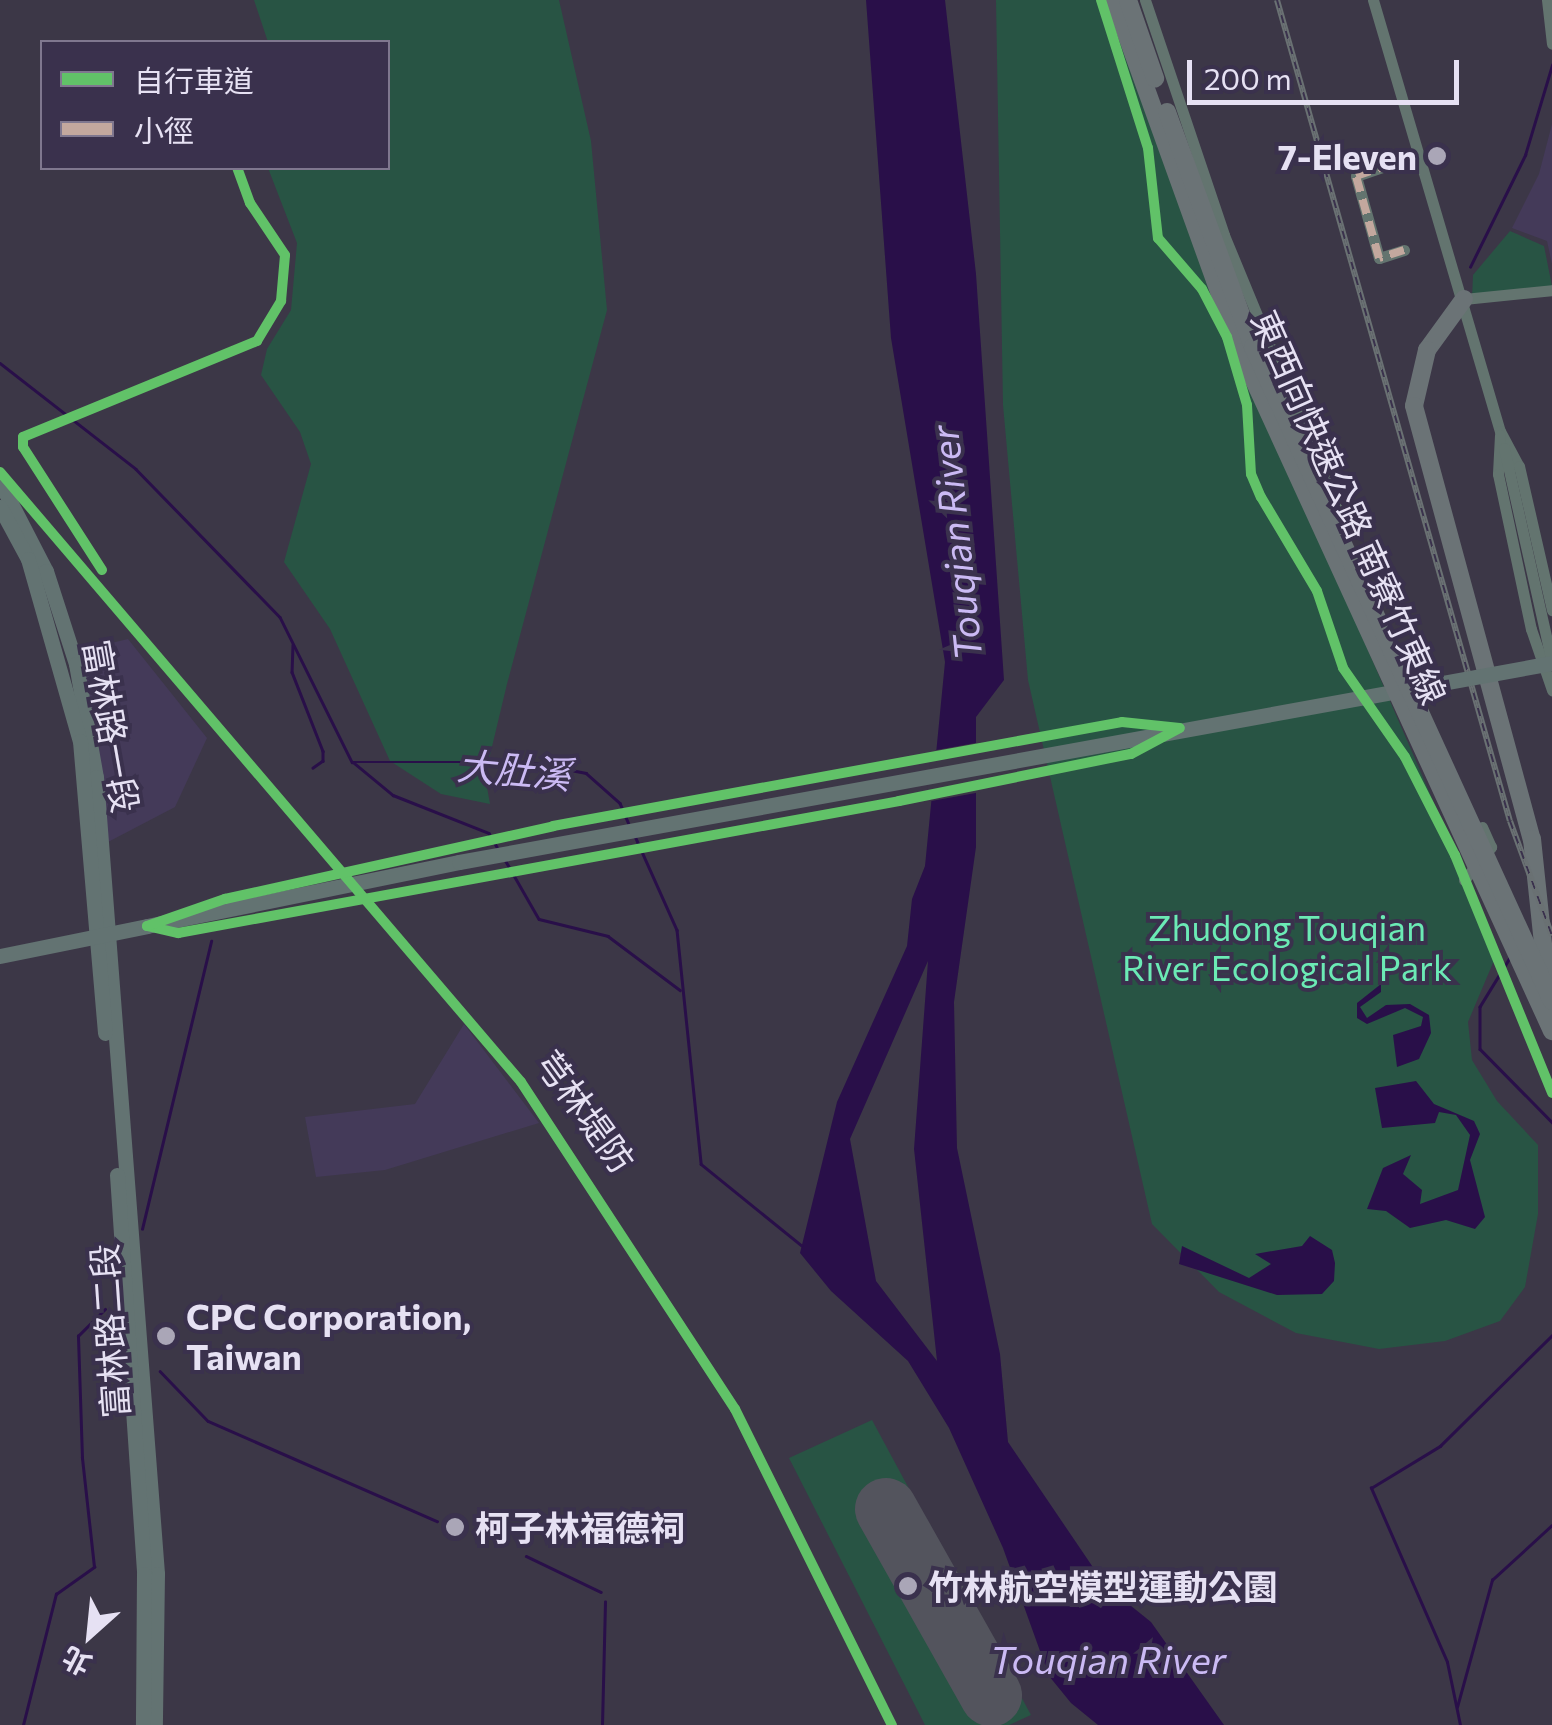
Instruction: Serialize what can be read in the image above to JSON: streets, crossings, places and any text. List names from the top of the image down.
{
  "streets": {
    "highway": ["東西向快速公路 南寮竹東線"],
    "main road": ["富林路一段", "富林路二段"],
    "cycle path": ["芎林堤防"]
  },
  "crossings": [
    ["富林路一段", "富林路二段"]
  ],
  "water": ["Touqian River", "大肚溪"],
  "parks": ["Zhudong Touqian River Ecological Park"],
  "places": [
    "7-Eleven",
    "CPC Corporation, Taiwan",
    "柯子林福德祠",
    "竹林航空模型運動公園"
  ],
  "legend": ["自行車道", "小徑"],
  "scale_bar": "200 m",
  "north": "bottom left"
}
